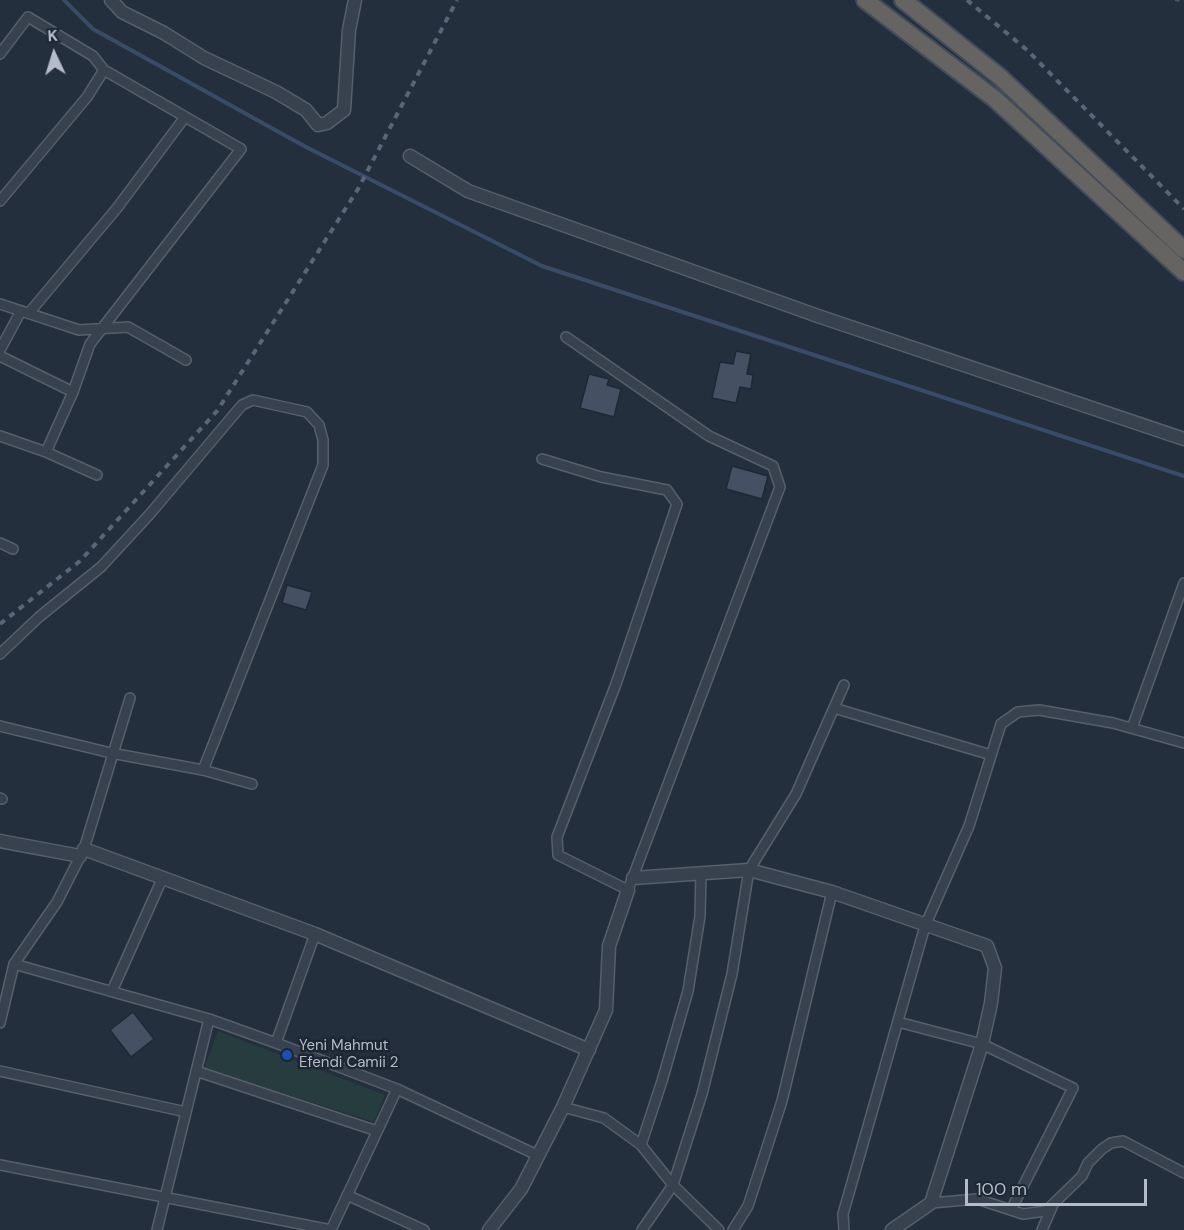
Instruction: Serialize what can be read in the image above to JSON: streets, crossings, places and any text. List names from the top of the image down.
{
  "places": ["Yeni Mahmut Efendi Camii 2"],
  "scale_bar": "100 m",
  "north": "top"
}
